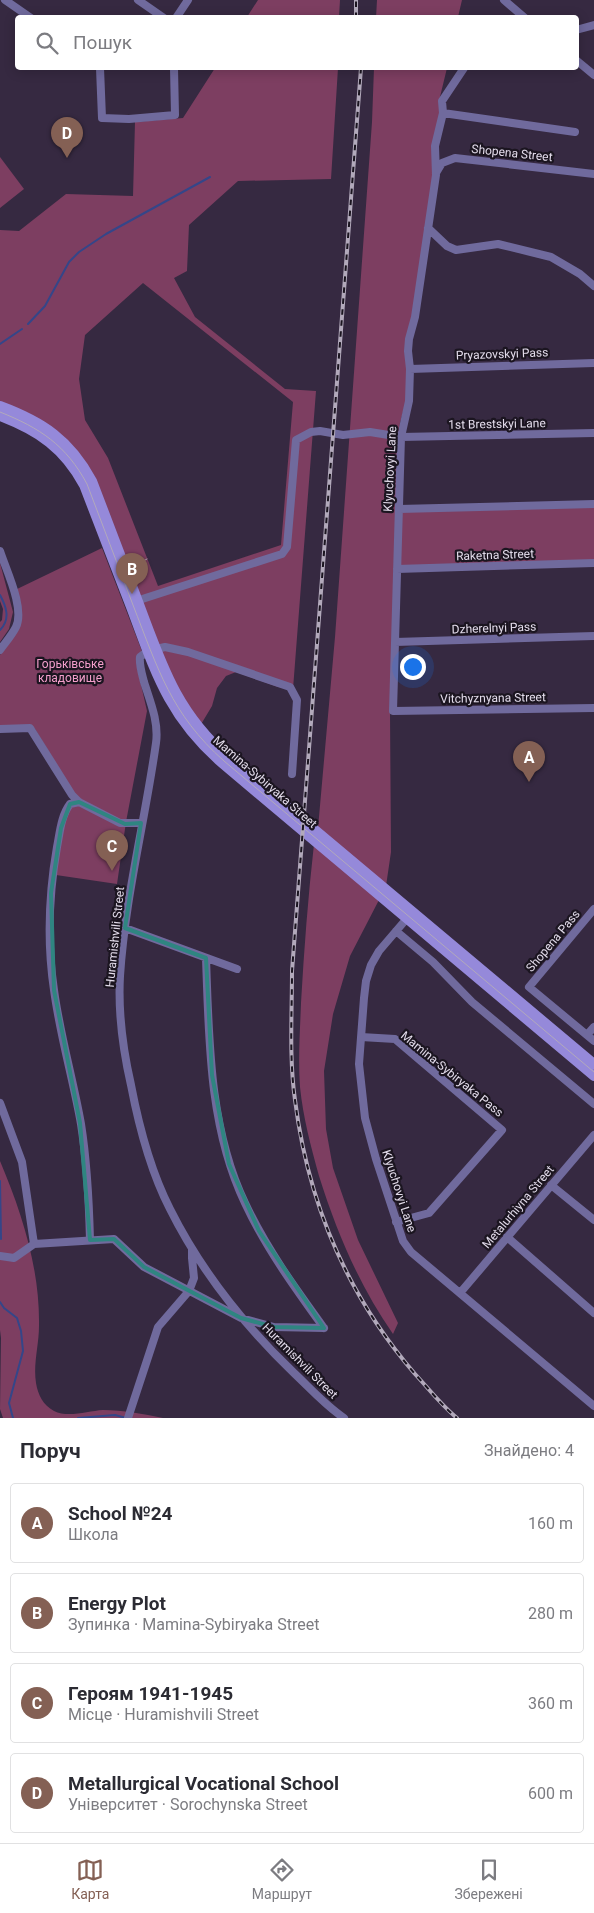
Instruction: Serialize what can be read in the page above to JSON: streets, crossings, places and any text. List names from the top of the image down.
{
  "streets": {
    "main road": ["Mamina-Sybiryaka Street"],
    "street": [
      "Shopena Street",
      "Pryazovskyi Pass",
      "1st Brestskyi Lane",
      "Klyuchovyi Lane",
      "Raketna Street",
      "Dzherelnyi Pass",
      "Vitchyznyana Street",
      "Huramishvili Street",
      "Shopena Pass",
      "Mamina-Sybiryaka Pass",
      "Metalurhiyna Street"
    ]
  },
  "crossings": [
    ["Shopena Street", "Klyuchovyi Lane"],
    ["Pryazovskyi Pass", "Klyuchovyi Lane"],
    ["1st Brestskyi Lane", "Klyuchovyi Lane"],
    ["1st Brestskyi Lane", "Mamina-Sybiryaka Street"],
    ["Klyuchovyi Lane", "Raketna Street"],
    ["Klyuchovyi Lane", "Dzherelnyi Pass"],
    ["Klyuchovyi Lane", "Vitchyznyana Street"],
    ["Klyuchovyi Lane", "Mamina-Sybiryaka Street"],
    ["Klyuchovyi Lane", "Mamina-Sybiryaka Pass"],
    ["Klyuchovyi Lane", "Metalurhiyna Street"],
    ["Mamina-Sybiryaka Street", "Huramishvili Street"]
  ],
  "parks": ["Горьківське кладовище"],
  "page": {
    "search": "Пошук",
    "pins": [
      "D",
      "B",
      "A",
      "C"
    ],
    "heading": ["Поруч", "Знайдено: 4"],
    "list": [
      {
        "mark": "A",
        "name": "School №24",
        "note": "Школа",
        "value": "160 m"
      },
      {
        "mark": "B",
        "name": "Energy Plot",
        "note": "Зупинка · Mamina-Sybiryaka Street",
        "value": "280 m"
      },
      {
        "mark": "C",
        "name": "Героям 1941-1945",
        "note": "Місце · Huramishvili Street",
        "value": "360 m"
      },
      {
        "mark": "D",
        "name": "Metallurgical Vocational School",
        "note": "Університет · Sorochynska Street",
        "value": "600 m"
      }
    ],
    "nav": ["Карта", "Маршрут", "Збережені"]
  }
}
